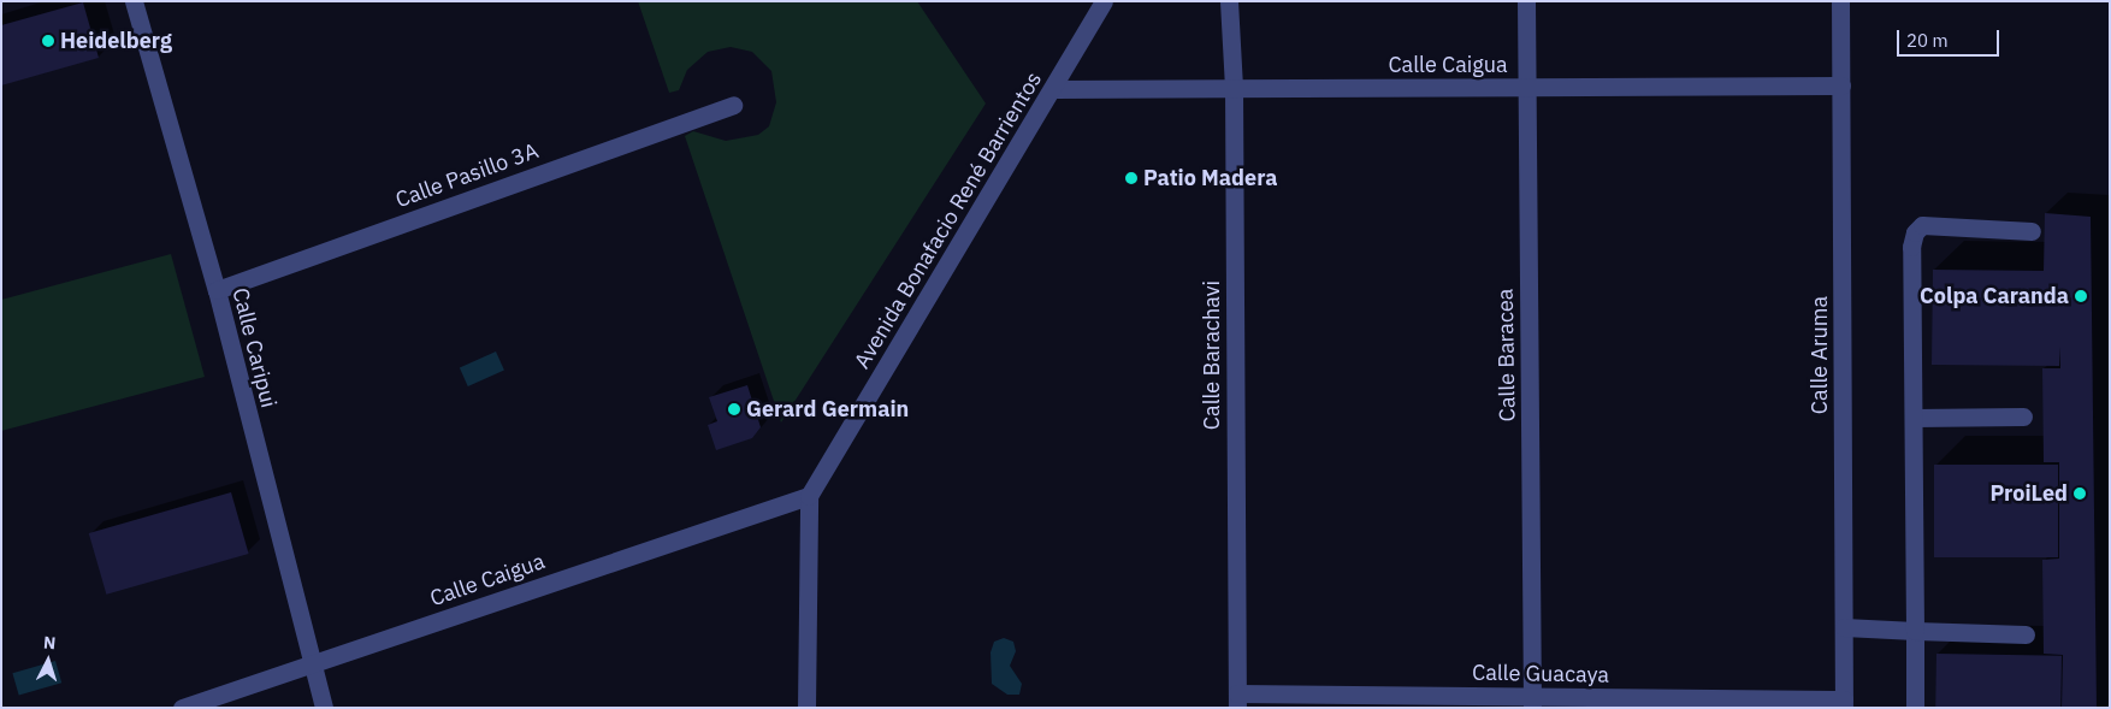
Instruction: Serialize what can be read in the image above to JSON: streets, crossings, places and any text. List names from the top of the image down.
{
  "streets": {
    "street": [
      "Calle Caigua",
      "Calle Pasillo 3A",
      "Avenida Bonafacio René Barrientos",
      "Calle Caripui",
      "Calle Barachavi",
      "Calle Baracea",
      "Calle Aruma",
      "Calle Guacaya"
    ]
  },
  "crossings": [
    ["Calle Caigua", "Avenida Bonafacio René Barrientos"],
    ["Calle Caigua", "Calle Caripui"],
    ["Calle Caigua", "Calle Barachavi"],
    ["Calle Caigua", "Calle Baracea"],
    ["Calle Caigua", "Calle Aruma"],
    ["Calle Pasillo 3A", "Calle Caripui"],
    ["Calle Barachavi", "Calle Guacaya"],
    ["Calle Baracea", "Calle Guacaya"],
    ["Calle Aruma", "Calle Guacaya"]
  ],
  "places": [
    "Heidelberg",
    "Patio Madera",
    "Colpa Caranda",
    "Gerard Germain",
    "ProiLed"
  ],
  "scale_bar": "20 m",
  "north": "top"
}
